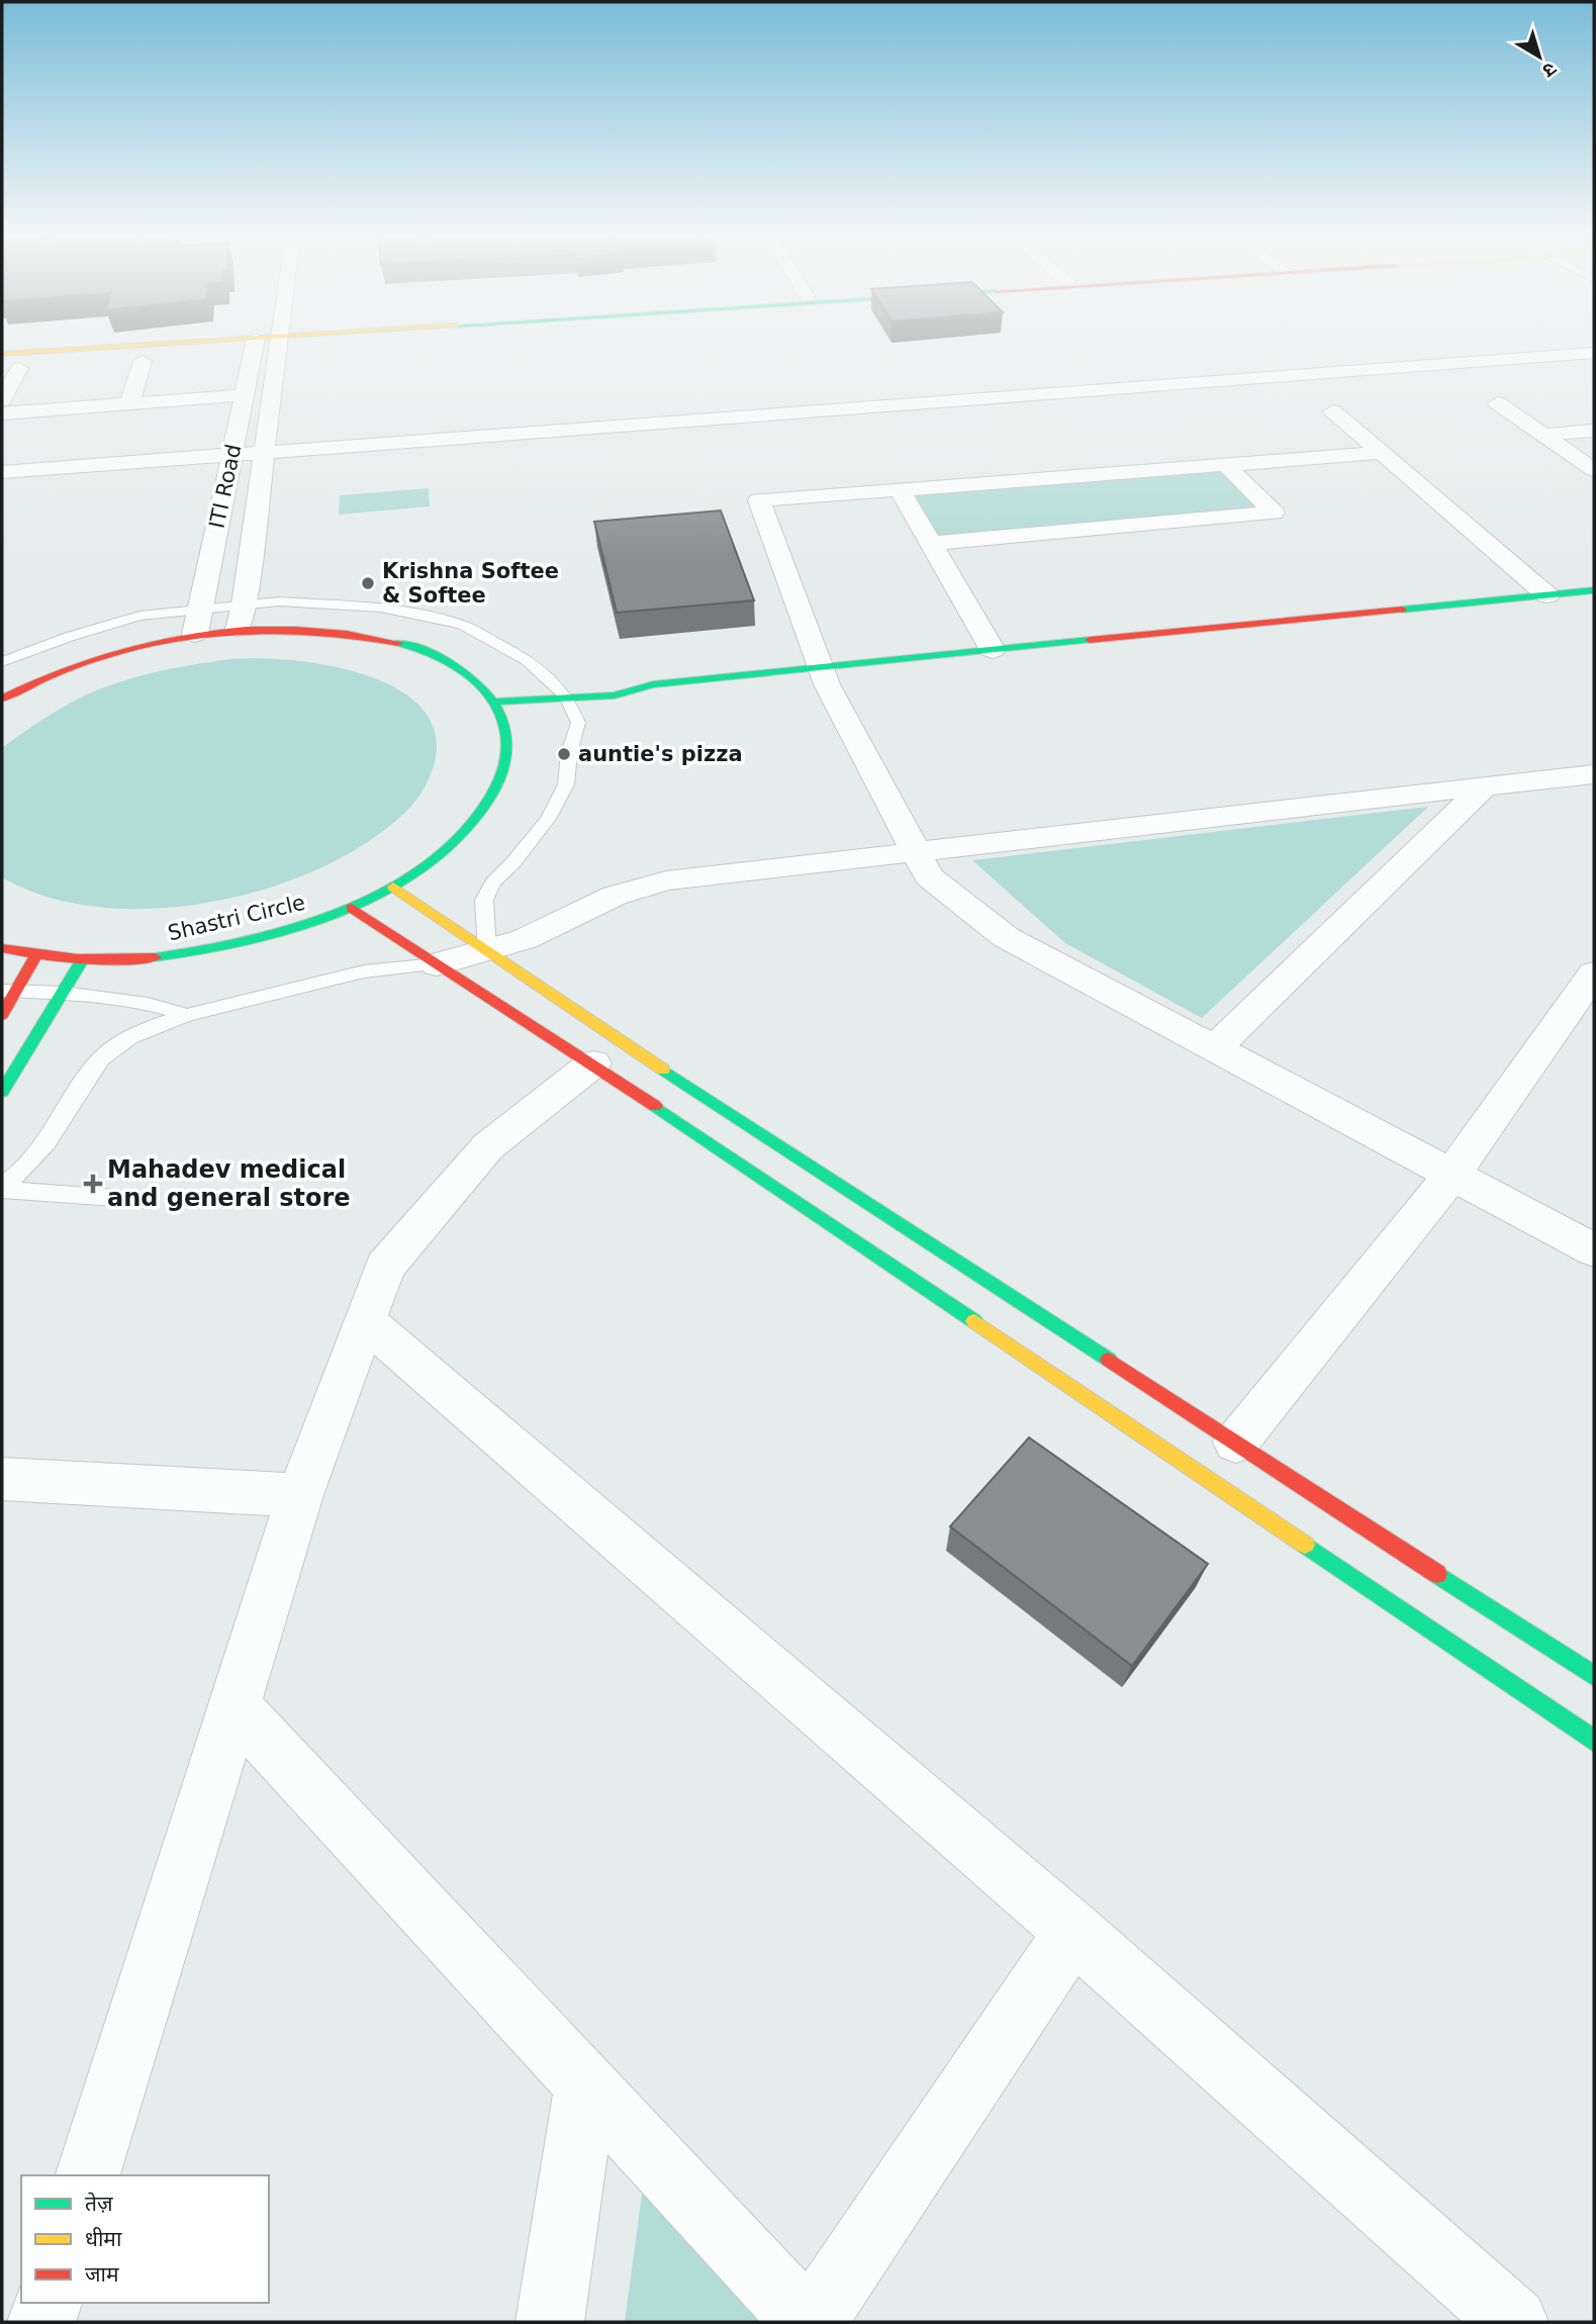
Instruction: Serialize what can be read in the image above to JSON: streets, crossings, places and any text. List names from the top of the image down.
{
  "streets": {
    "street": ["ITI Road", "Shastri Circle"]
  },
  "crossings": [
    ["ITI Road", "Shastri Circle"]
  ],
  "places": {
    "other": ["Krishna Softee & Softee", "auntie's pizza"],
    "health": ["Mahadev medical and general store"]
  },
  "legend": ["तेज़", "धीमा", "जाम"],
  "north": "bottom right"
}
